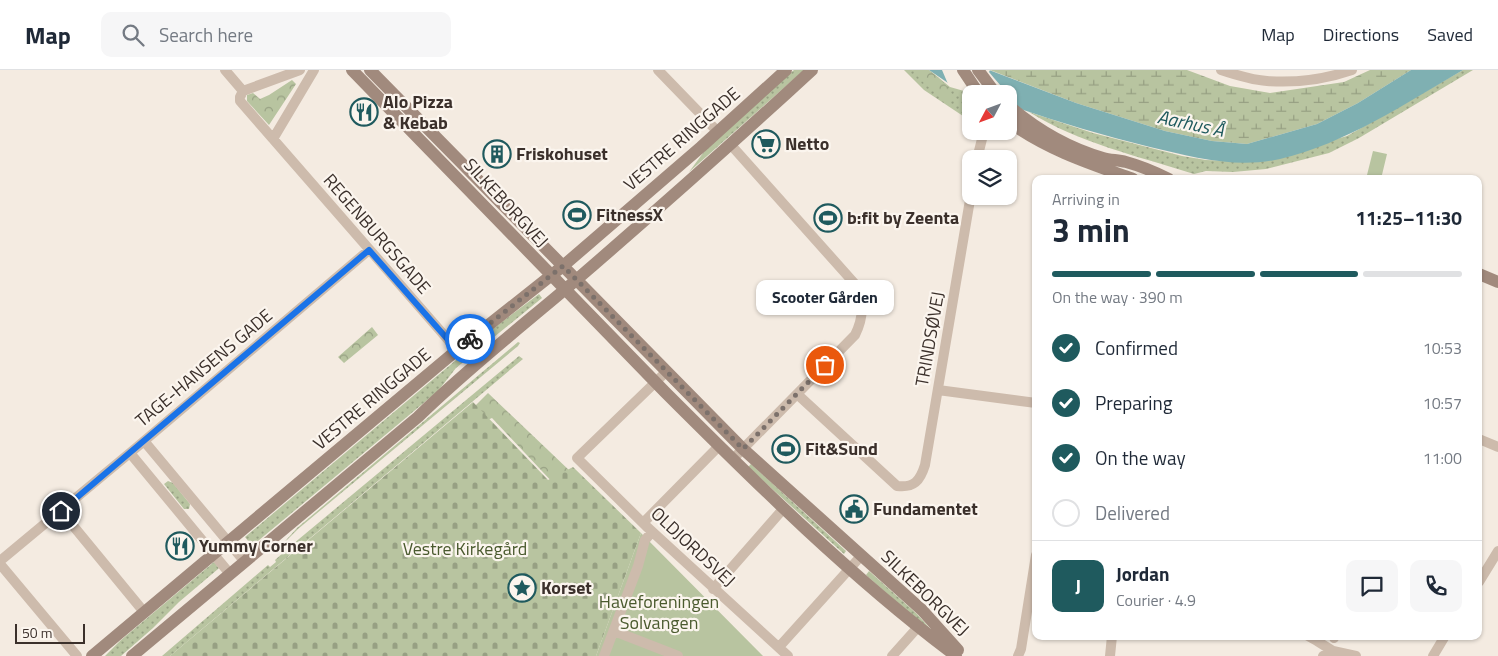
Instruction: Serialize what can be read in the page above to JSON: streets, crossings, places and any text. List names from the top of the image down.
{
  "streets": {
    "street": [
      "VESTRE RINGGADE",
      "SILKEBORGVEJ",
      "REGENBURGSGADE",
      "TRINDSØVEJ",
      "TAGE-HANSENS GADE",
      "OLDJORDSVEJ"
    ]
  },
  "crossings": [
    ["VESTRE RINGGADE", "SILKEBORGVEJ"],
    ["VESTRE RINGGADE", "REGENBURGSGADE"],
    ["SILKEBORGVEJ", "OLDJORDSVEJ"],
    ["REGENBURGSGADE", "TAGE-HANSENS GADE"]
  ],
  "water": ["Aarhus Å"],
  "parks": ["Vestre Kirkegård", "Haveforeningen Solvangen"],
  "places": {
    "restaurant": ["Alo Pizza & Kebab", "Yummy Corner"],
    "supermarket": ["Netto"],
    "building": ["Friskohuset"],
    "sports": ["FitnessX", "b:fit by Zeenta", "Fit&Sund"],
    "other": ["Scooter Gården"],
    "public building": ["Fundamentet"],
    "place": ["Korset"]
  },
  "scale_bar": "50 m",
  "north": "bottom left",
  "page": {
    "header": "Map",
    "search": "Search here",
    "nav": ["Map", "Directions", "Saved"],
    "heading": ["3 min", "Arriving in", "11:25–11:30"],
    "panel": ["Jordan", "Courier · 4.9"],
    "bar": "On the way · 390 m",
    "bubble": "Scooter Gården",
    "list": [
      ["Confirmed", "10:53"],
      ["Preparing", "10:57"],
      ["On the way", "11:00"],
      "Delivered"
    ],
    "round": "J",
    "scale": "50 m"
  }
}
